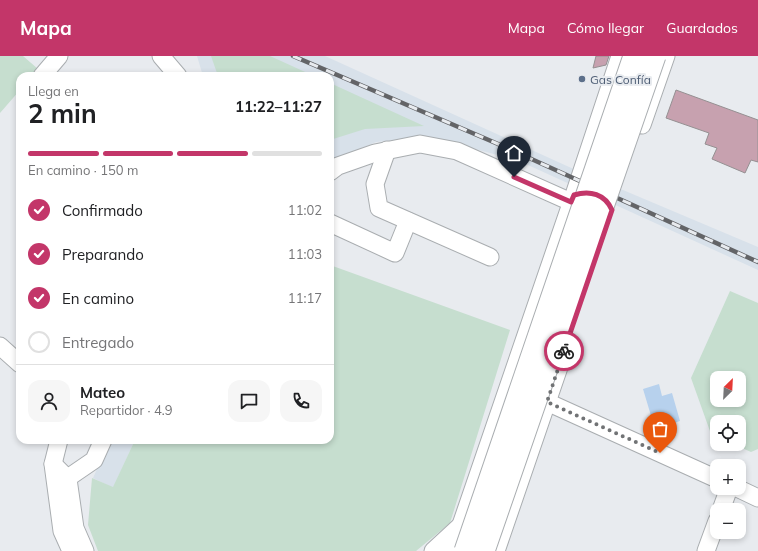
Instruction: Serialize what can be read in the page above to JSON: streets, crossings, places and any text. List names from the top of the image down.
{
  "places": ["Gas Confía"],
  "north": "top right",
  "page": {
    "header": "Mapa",
    "nav": ["Mapa", "Cómo llegar", "Guardados"],
    "heading": ["2 min", "Llega en", "11:22–11:27"],
    "panel": ["Mateo", "Repartidor · 4.9"],
    "bar": "En camino · 150 m",
    "list": [
      ["Confirmado", "11:02"],
      ["Preparando", "11:03"],
      ["En camino", "11:17"],
      "Entregado"
    ],
    "map_buttons": ["+", "−"]
  }
}
